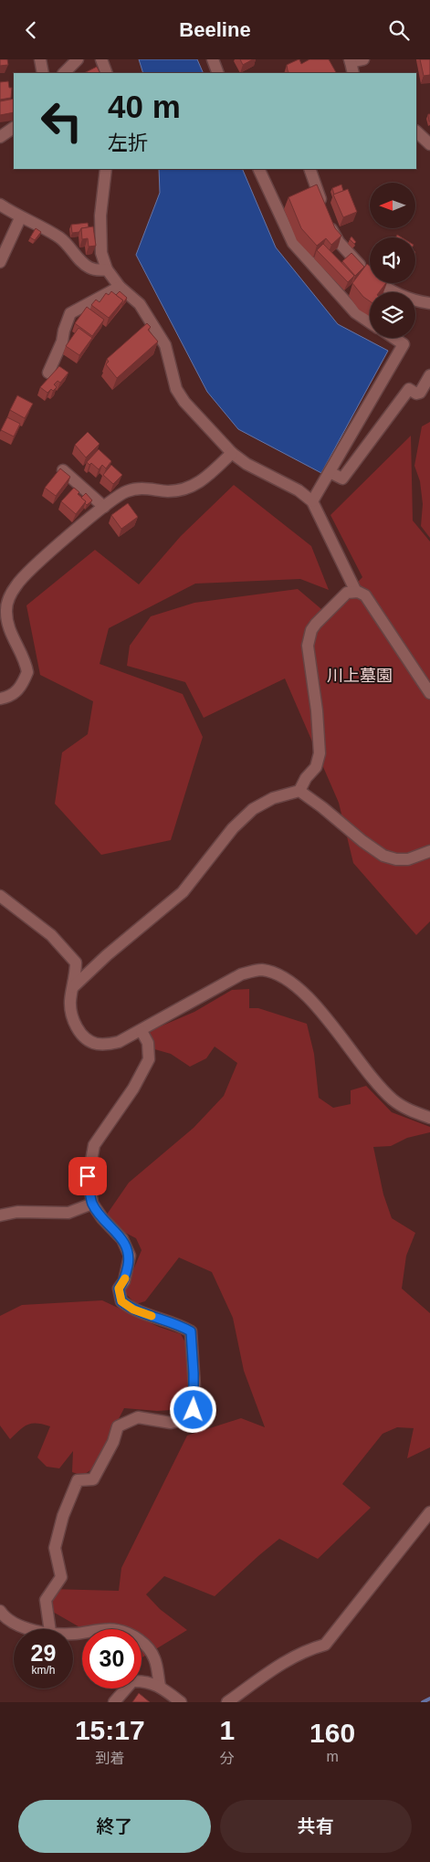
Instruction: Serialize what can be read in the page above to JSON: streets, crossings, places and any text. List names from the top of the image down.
{
  "parks": ["川上墓園"],
  "north": "left",
  "page": {
    "header": "Beeline",
    "turn": ["40 m", "左折"],
    "speed": "29 km/h",
    "limit": "30",
    "eta": [
      "15:17",
      "到着",
      "1",
      "分",
      "160",
      "m"
    ],
    "buttons": ["終了", "共有"]
  }
}
